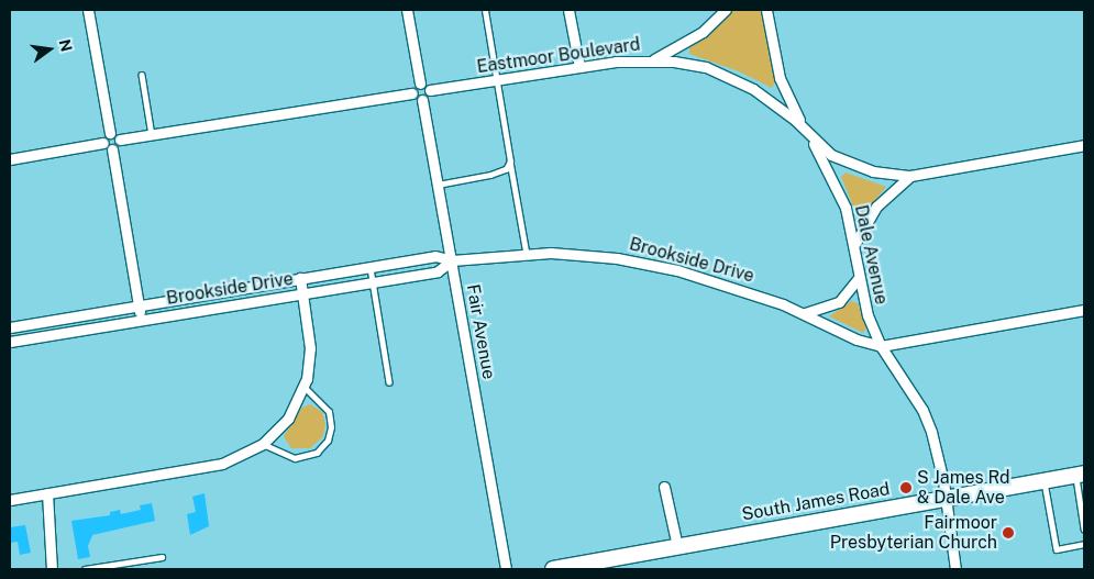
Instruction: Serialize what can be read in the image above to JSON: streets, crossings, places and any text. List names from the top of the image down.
{
  "streets": {
    "main road": ["South James Road"],
    "street": [
      "Eastmoor Boulevard",
      "Dale Avenue",
      "Brookside Drive",
      "Fair Avenue"
    ]
  },
  "crossings": [
    ["Eastmoor Boulevard", "Dale Avenue"],
    ["Dale Avenue", "Brookside Drive"],
    ["Dale Avenue", "South James Road"],
    ["Brookside Drive", "Fair Avenue"]
  ],
  "places": ["S James Rd & Dale Ave", "Fairmoor Presbyterian Church"],
  "north": "right"
}
